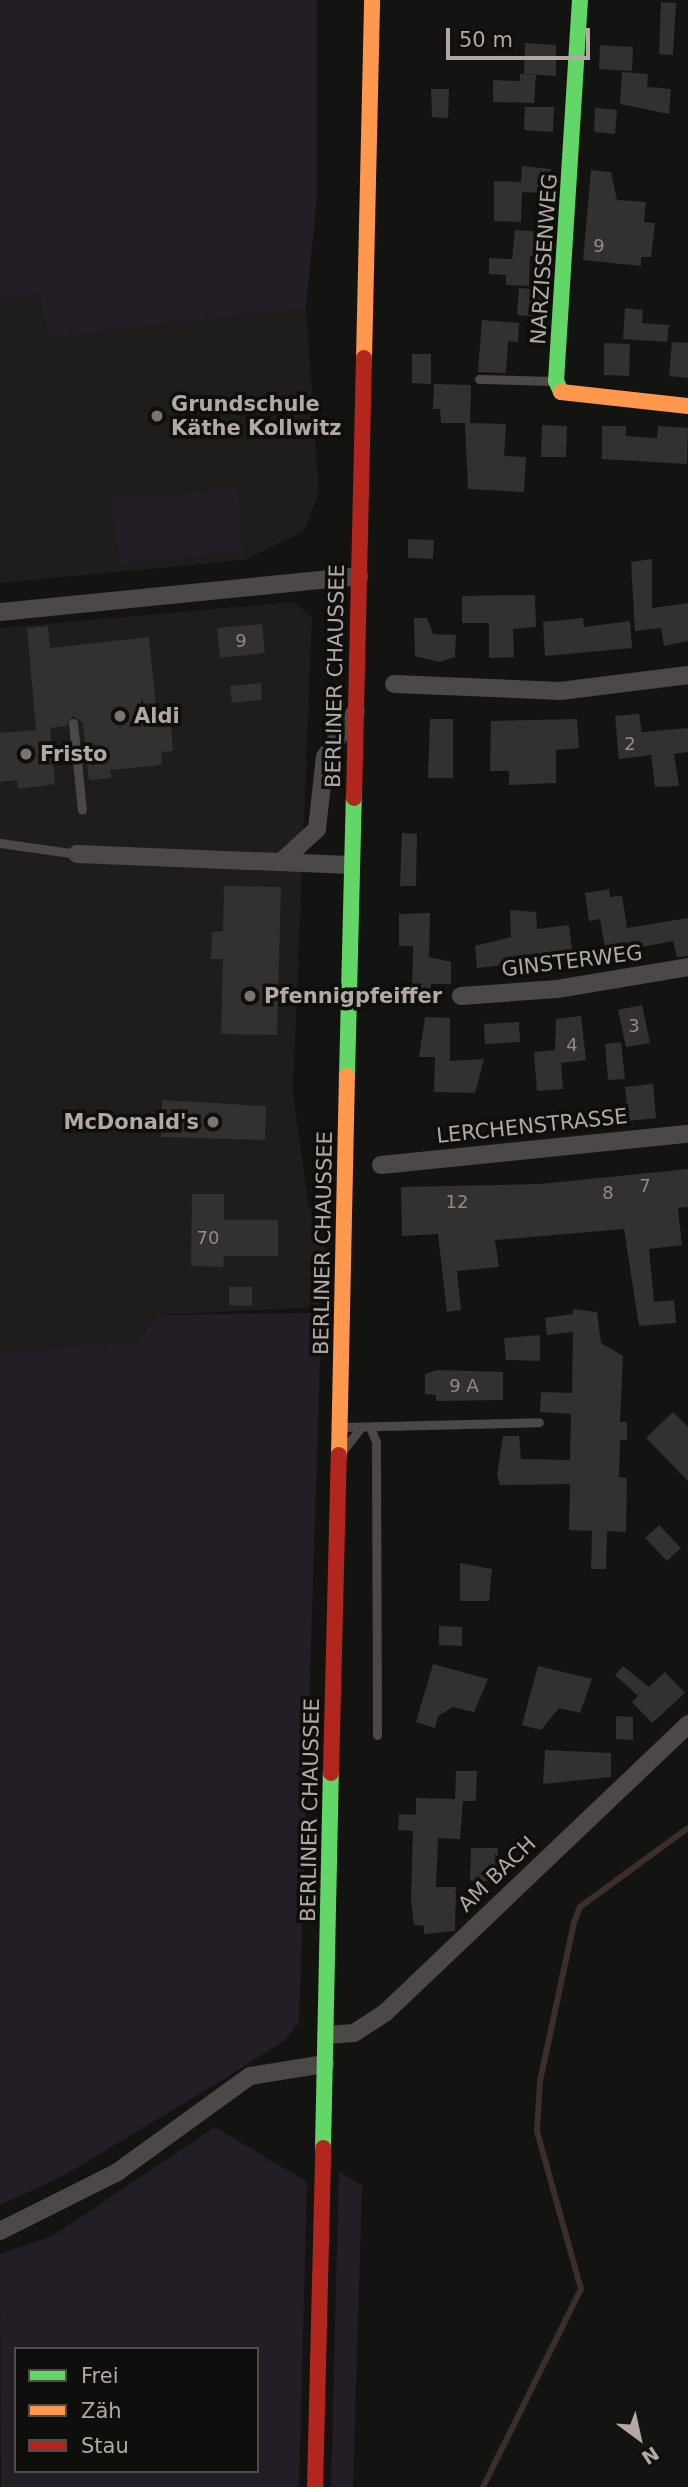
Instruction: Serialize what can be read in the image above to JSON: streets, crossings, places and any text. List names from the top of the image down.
{
  "streets": {
    "main road": ["NARZISSENWEG", "BERLINER CHAUSSEE"],
    "street": ["GINSTERWEG", "LERCHENSTRASSE", "AM BACH"]
  },
  "crossings": [
    ["BERLINER CHAUSSEE", "AM BACH"]
  ],
  "places": [
    "Grundschule Käthe Kollwitz",
    "Aldi",
    "Fristo",
    "Pfennigpfeiffer",
    "McDonald's"
  ],
  "house_numbers": [
    "9",
    "9",
    "2",
    "3",
    "4",
    "7",
    "8",
    "12",
    "70",
    "9 A"
  ],
  "legend": ["Frei", "Zäh", "Stau"],
  "scale_bar": "50 m",
  "north": "bottom right"
}
